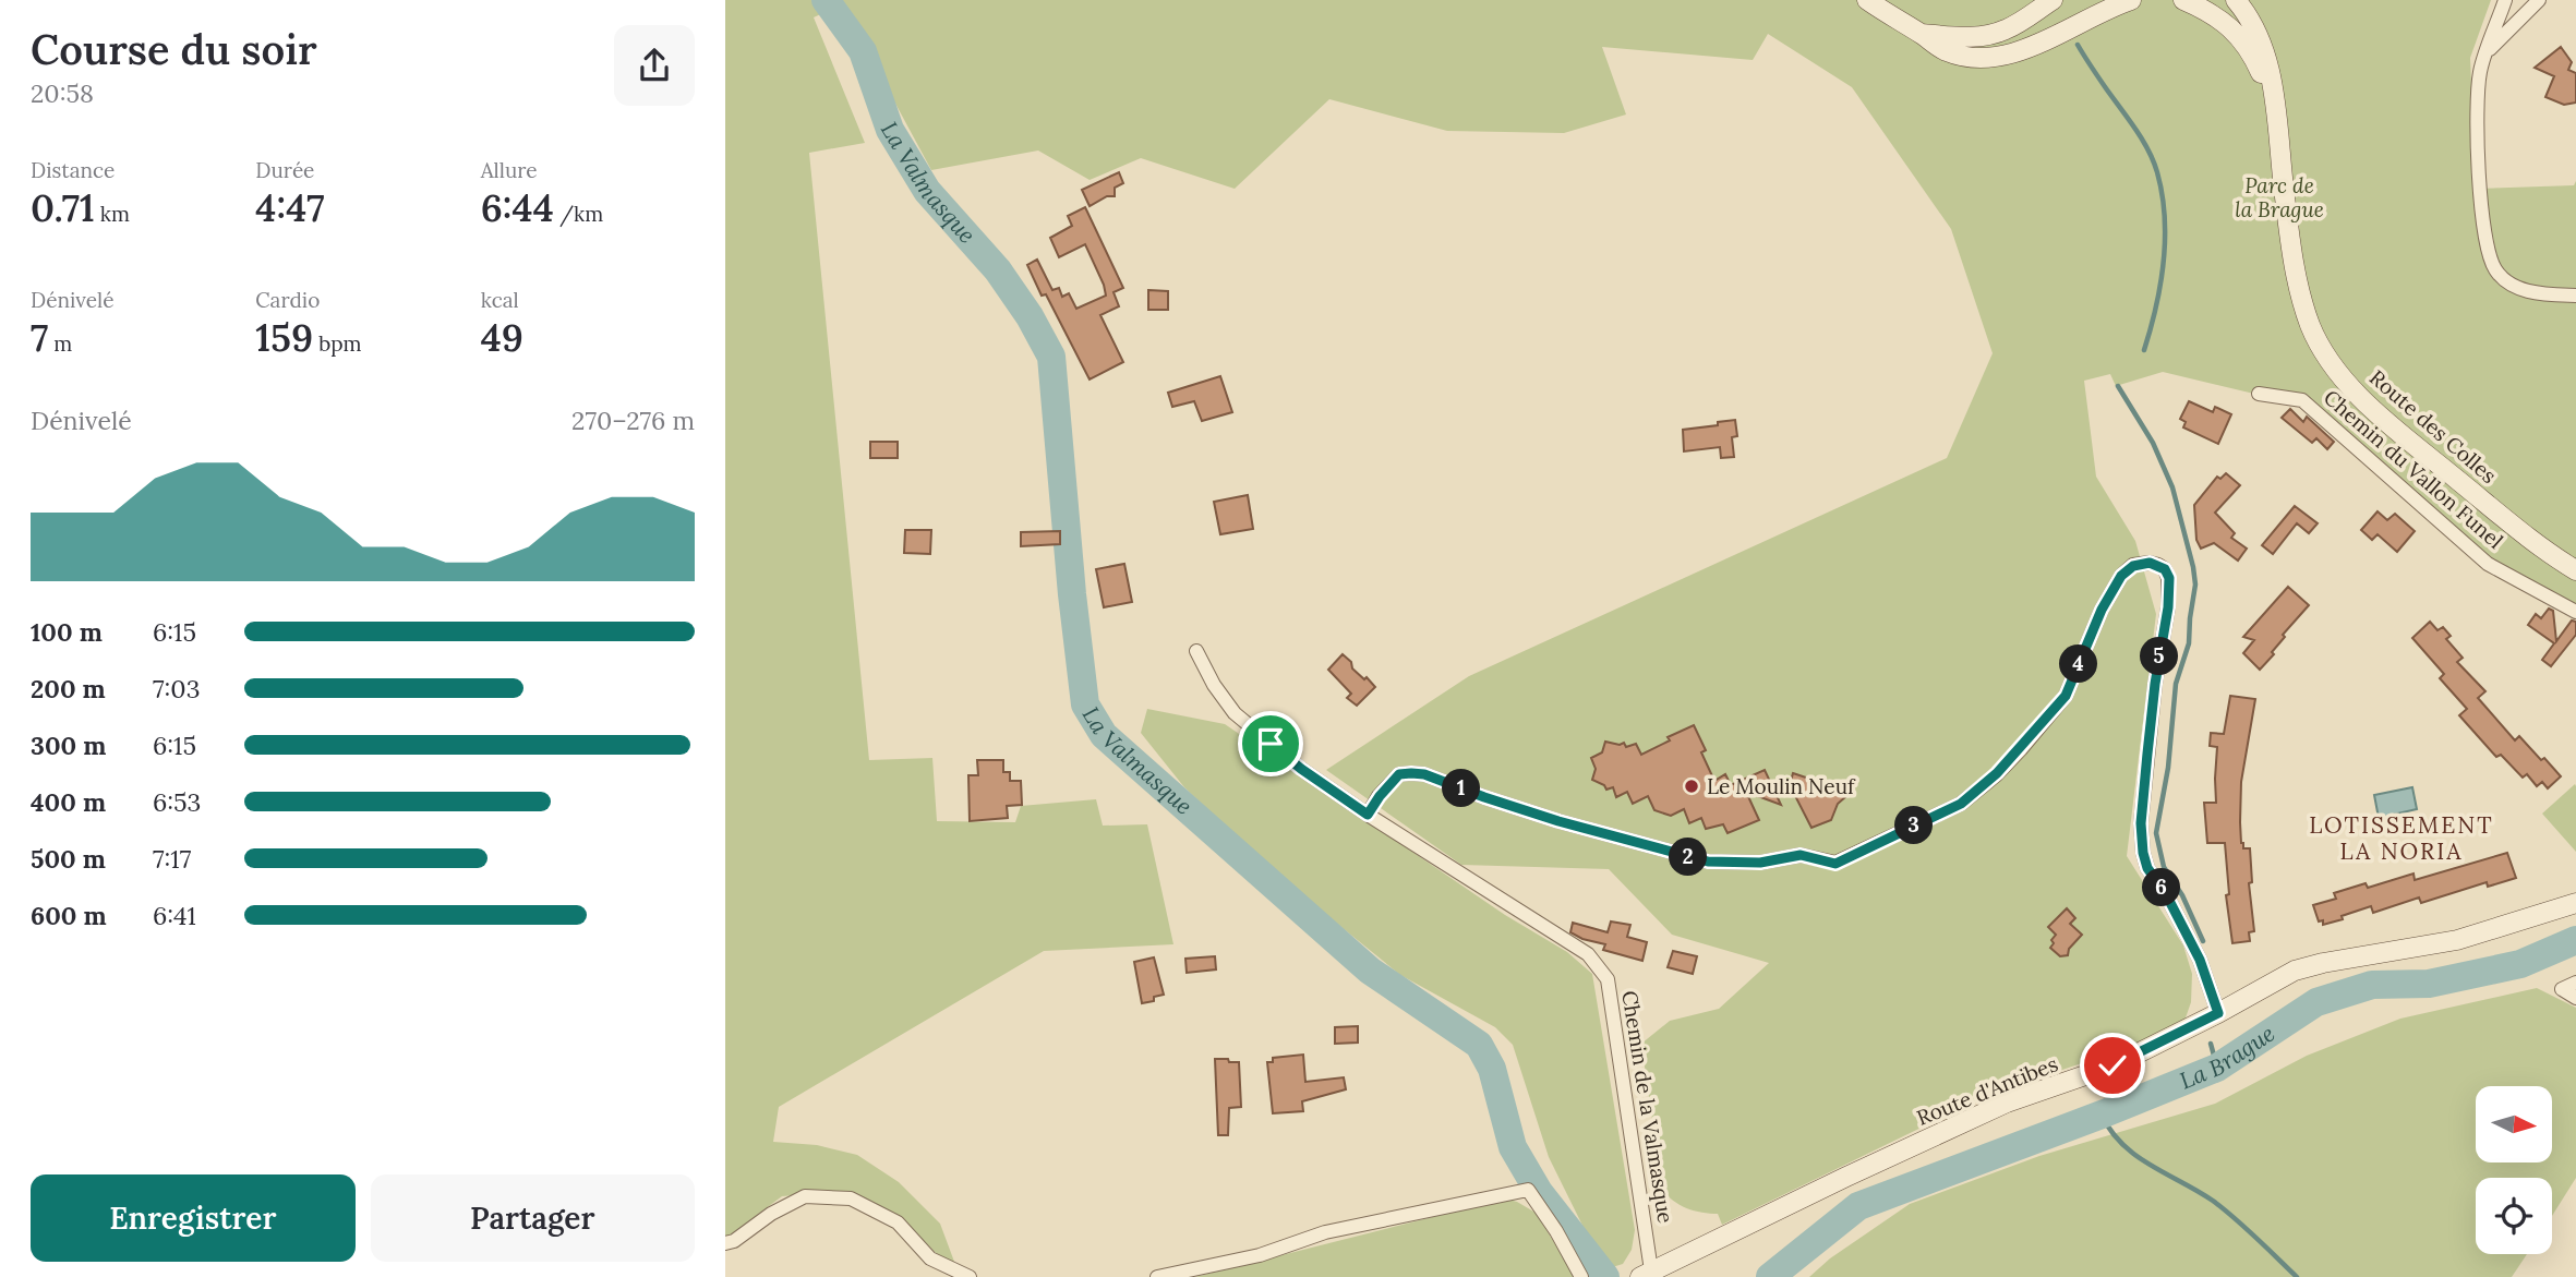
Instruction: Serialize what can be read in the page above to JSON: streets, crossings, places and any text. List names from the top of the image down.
{
  "streets": {
    "street": [
      "Route des Colles",
      "Chemin du Vallon Funel",
      "Route d'Antibes",
      "Chemin de la Valmasque"
    ]
  },
  "crossings": [
    ["Route d'Antibes", "Chemin de la Valmasque"]
  ],
  "districts": ["LOTISSEMENT LA NORIA"],
  "water": ["La Valmasque", "La Brague"],
  "parks": ["Parc de la Brague"],
  "places": ["Le Moulin Neuf"],
  "north": "right",
  "page": {
    "heading": ["Course du soir", "20:58"],
    "stats": [
      ["Distance", "0.71 km"],
      ["Durée", "4:47"],
      ["Allure", "6:44 /km"],
      ["Dénivelé", "7 m"],
      ["Cardio", "159 bpm"],
      ["kcal", "49"]
    ],
    "chart": ["Dénivelé", "270–276 m"],
    "list": [
      {
        "name": "100 m",
        "note": "6:15"
      },
      {
        "name": "200 m",
        "note": "7:03"
      },
      {
        "name": "300 m",
        "note": "6:15"
      },
      {
        "name": "400 m",
        "note": "6:53"
      },
      {
        "name": "500 m",
        "note": "7:17"
      },
      {
        "name": "600 m",
        "note": "6:41"
      }
    ],
    "pins": [
      "5",
      "4",
      "1",
      "3",
      "2",
      "6"
    ],
    "buttons": ["Enregistrer", "Partager"]
  }
}
